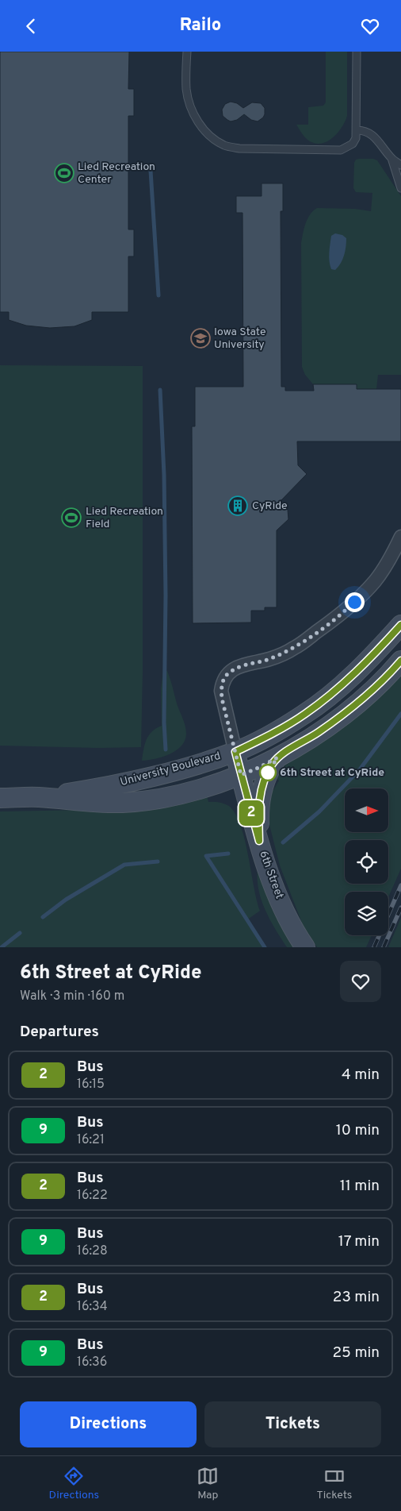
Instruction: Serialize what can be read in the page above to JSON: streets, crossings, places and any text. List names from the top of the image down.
{
  "streets": {
    "main road": ["University Boulevard", "6th Street"]
  },
  "crossings": [
    ["University Boulevard", "6th Street"]
  ],
  "places": {
    "sports": ["Lied Recreation Center", "Lied Recreation Field"],
    "school or university": ["Iowa State University"],
    "building": ["CyRide"],
    "other": ["6th Street at CyRide"]
  },
  "lines": ["bus line 2"],
  "north": "right",
  "page": {
    "header": "Railo",
    "on_map": "2",
    "heading": [
      ["6th Street at CyRide", "Walk · 3 min · 160 m"],
      "Departures"
    ],
    "list": [
      {
        "mark": "2",
        "name": "Bus",
        "note": "16:15",
        "value": "4 min"
      },
      {
        "mark": "9",
        "name": "Bus",
        "note": "16:21",
        "value": "10 min"
      },
      {
        "mark": "2",
        "name": "Bus",
        "note": "16:22",
        "value": "11 min"
      },
      {
        "mark": "9",
        "name": "Bus",
        "note": "16:28",
        "value": "17 min"
      },
      {
        "mark": "2",
        "name": "Bus",
        "note": "16:34",
        "value": "23 min"
      },
      {
        "mark": "9",
        "name": "Bus",
        "note": "16:36",
        "value": "25 min"
      }
    ],
    "buttons": ["Directions", "Tickets"],
    "tabs": ["Directions", "Map", "Tickets"]
  }
}
